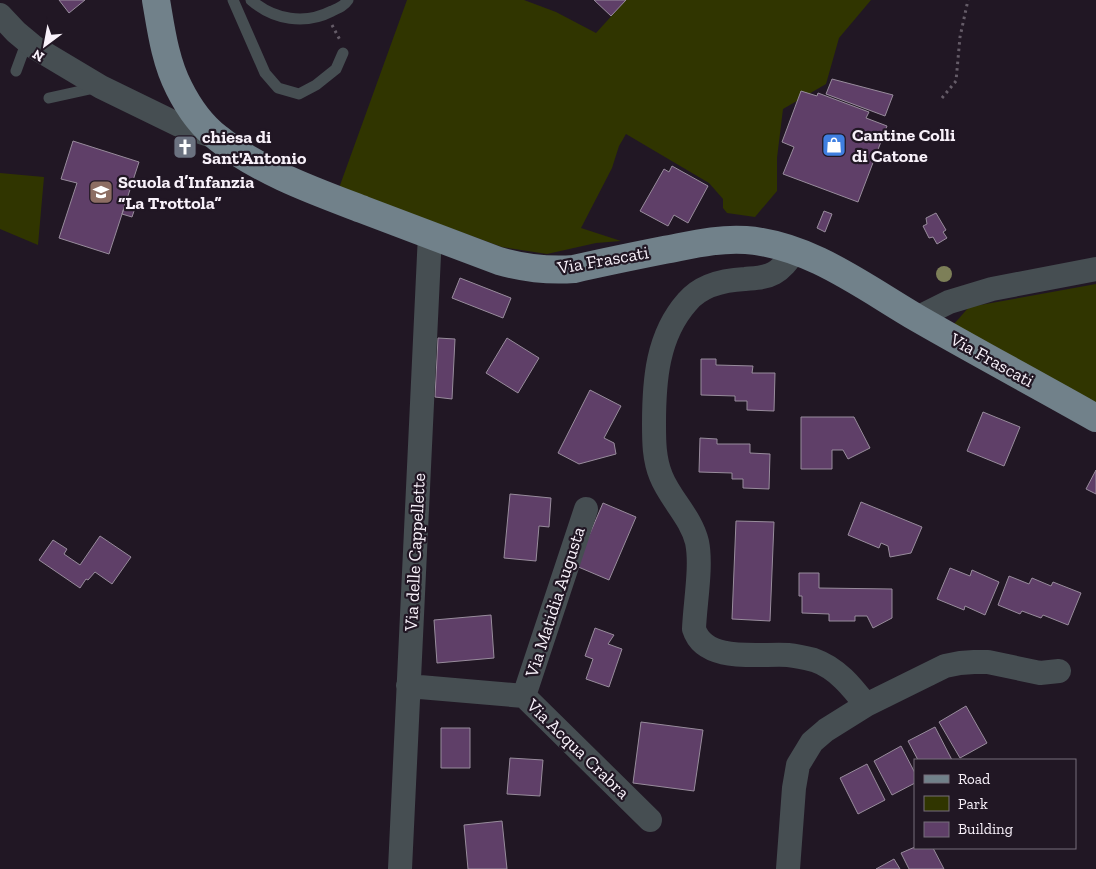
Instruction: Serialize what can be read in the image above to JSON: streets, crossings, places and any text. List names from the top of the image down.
{
  "streets": {
    "main road": ["Via Frascati"],
    "street": ["Via delle Cappellette", "Via Matidia Augusta", "Via Acqua Crabra"]
  },
  "crossings": [
    ["Via Frascati", "Via delle Cappellette"],
    ["Via delle Cappellette", "Via Acqua Crabra"],
    ["Via Matidia Augusta", "Via Acqua Crabra"]
  ],
  "places": {
    "shop": ["Cantine Colli di Catone"],
    "church": ["chiesa di Sant'Antonio"],
    "school or university": ["Scuola d’Infanzia “La Trottola”"]
  },
  "legend": ["Road", "Park", "Building"],
  "north": "bottom left"
}
